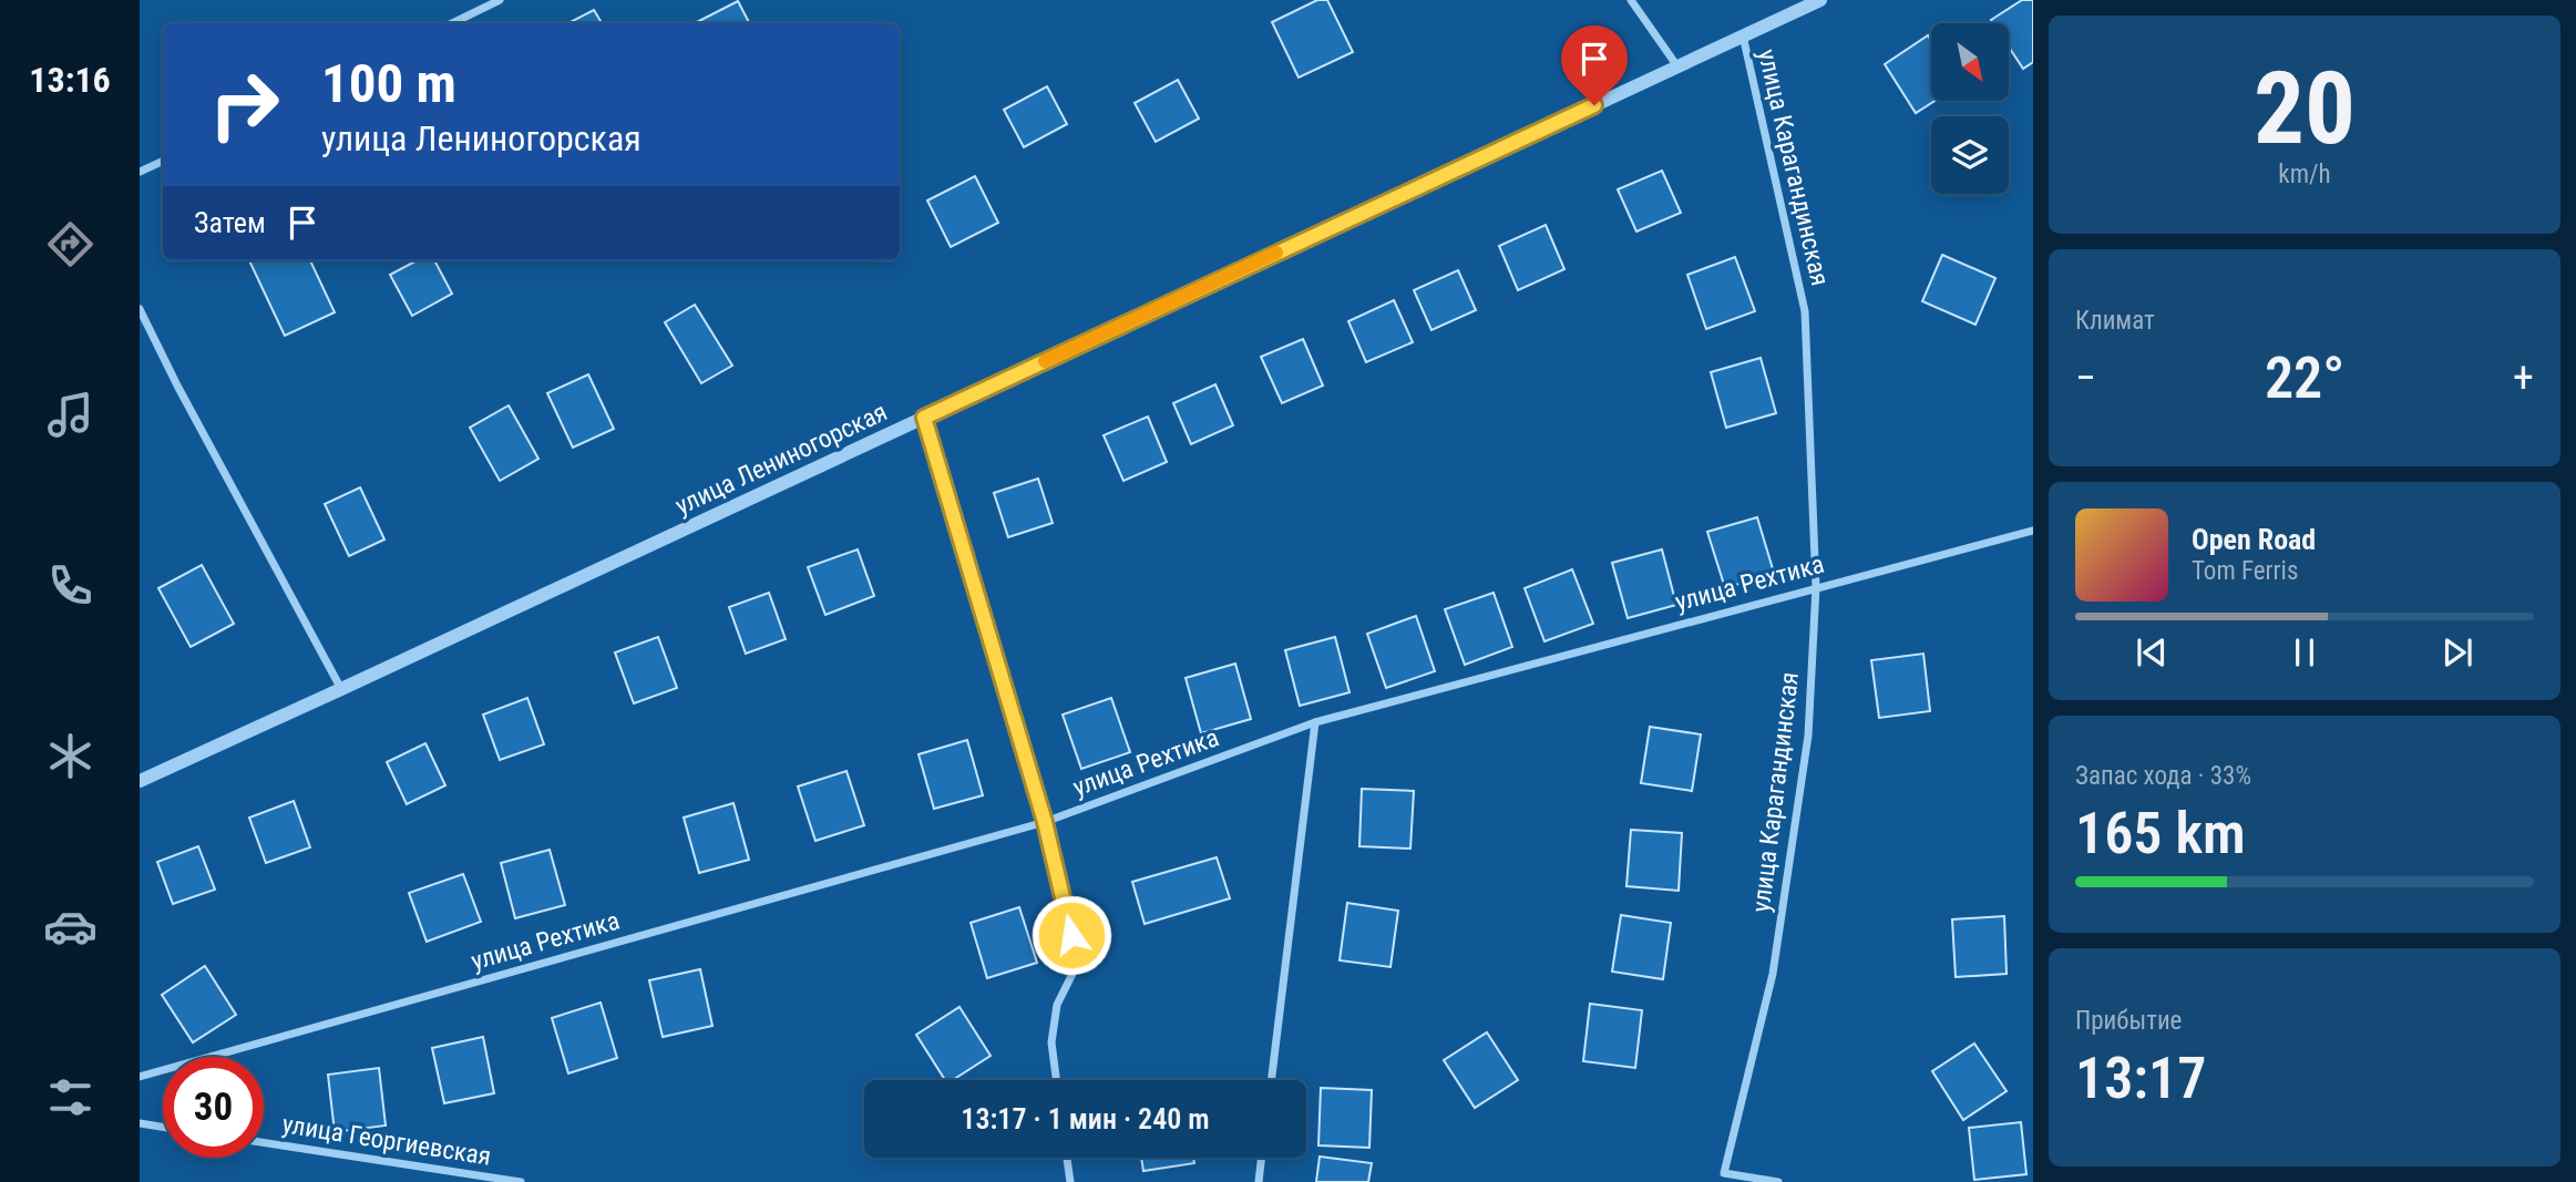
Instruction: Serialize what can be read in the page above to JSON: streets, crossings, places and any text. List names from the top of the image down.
{
  "streets": {
    "street": [
      "улица Карагандинская",
      "улица Лениногорская",
      "улица Рехтика",
      "улица Георгиевская"
    ]
  },
  "crossings": [
    ["улица Карагандинская", "улица Лениногорская"],
    ["улица Карагандинская", "улица Рехтика"]
  ],
  "north": "bottom right",
  "page": {
    "tabs": "13:16",
    "tile": [
      ["20", "km/h"],
      "Климат",
      ["Запас хода · 33%", "165 km"],
      ["Прибытие", "13:17"]
    ],
    "turn": ["100 m", "улица Лениногорская"],
    "then": "Затем",
    "heat": ["−", "22°", "+"],
    "song": ["Open Road", "Tom Ferris"],
    "limit": "30",
    "trip": "13:17 · 1 мин · 240 m"
  }
}
